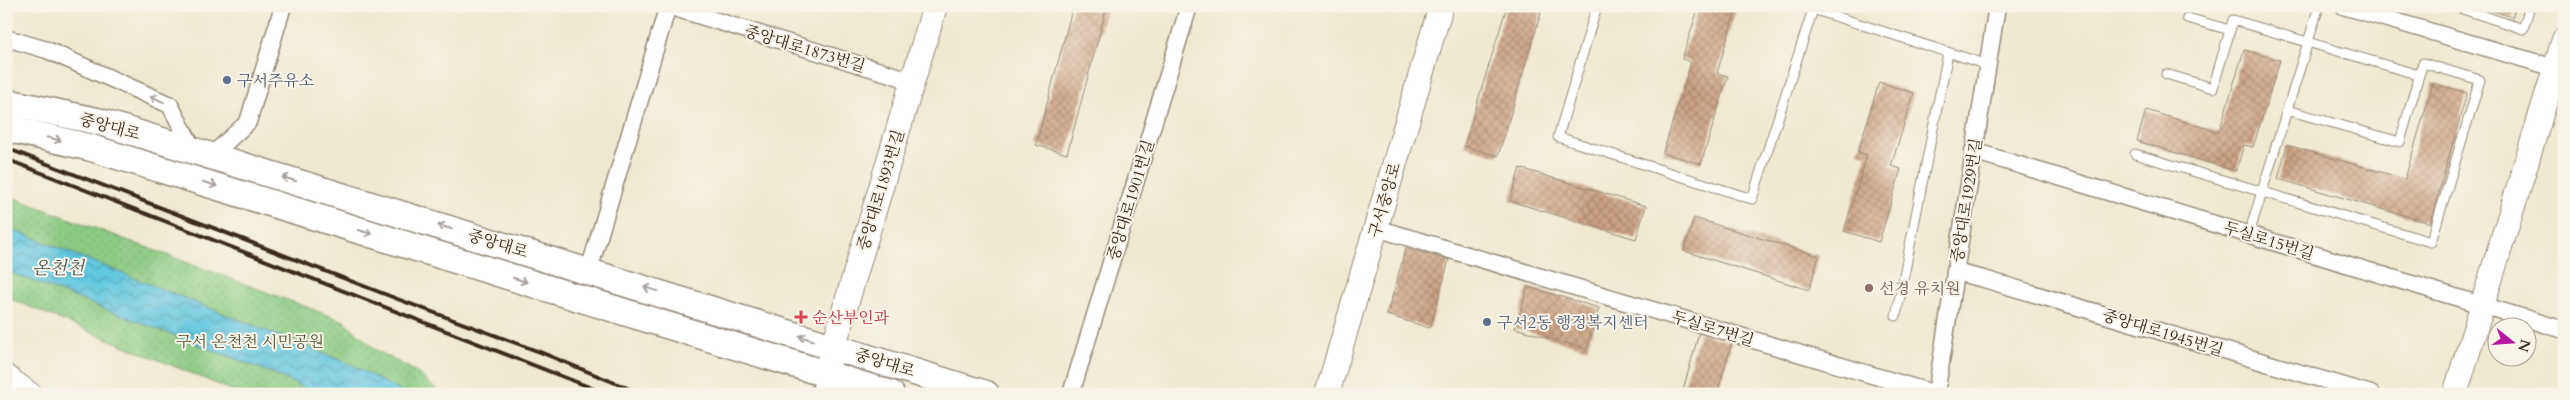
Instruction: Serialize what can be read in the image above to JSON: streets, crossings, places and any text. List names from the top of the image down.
{
  "streets": {
    "main road": ["중앙대로"],
    "street": [
      "중앙대로1873번길",
      "중앙대로1893번길",
      "중앙대로1901번길",
      "구서중앙로",
      "중앙대로1929번길",
      "두실로15번길",
      "두실로7번길",
      "중앙대로1945번길"
    ]
  },
  "crossings": [
    ["중앙대로1873번길", "중앙대로1893번길"],
    ["중앙대로", "중앙대로1893번길"],
    ["구서중앙로", "두실로7번길"],
    ["중앙대로1929번길", "두실로15번길"],
    ["중앙대로1929번길", "두실로7번길"],
    ["중앙대로1929번길", "중앙대로1945번길"]
  ],
  "water": ["온천천"],
  "parks": ["구서 온천천 시민공원"],
  "places": {
    "other": ["구서주유소", "선경 유치원", "구서2동 행정복지센터"],
    "health": ["순산부인과"]
  },
  "north": "right"
}
